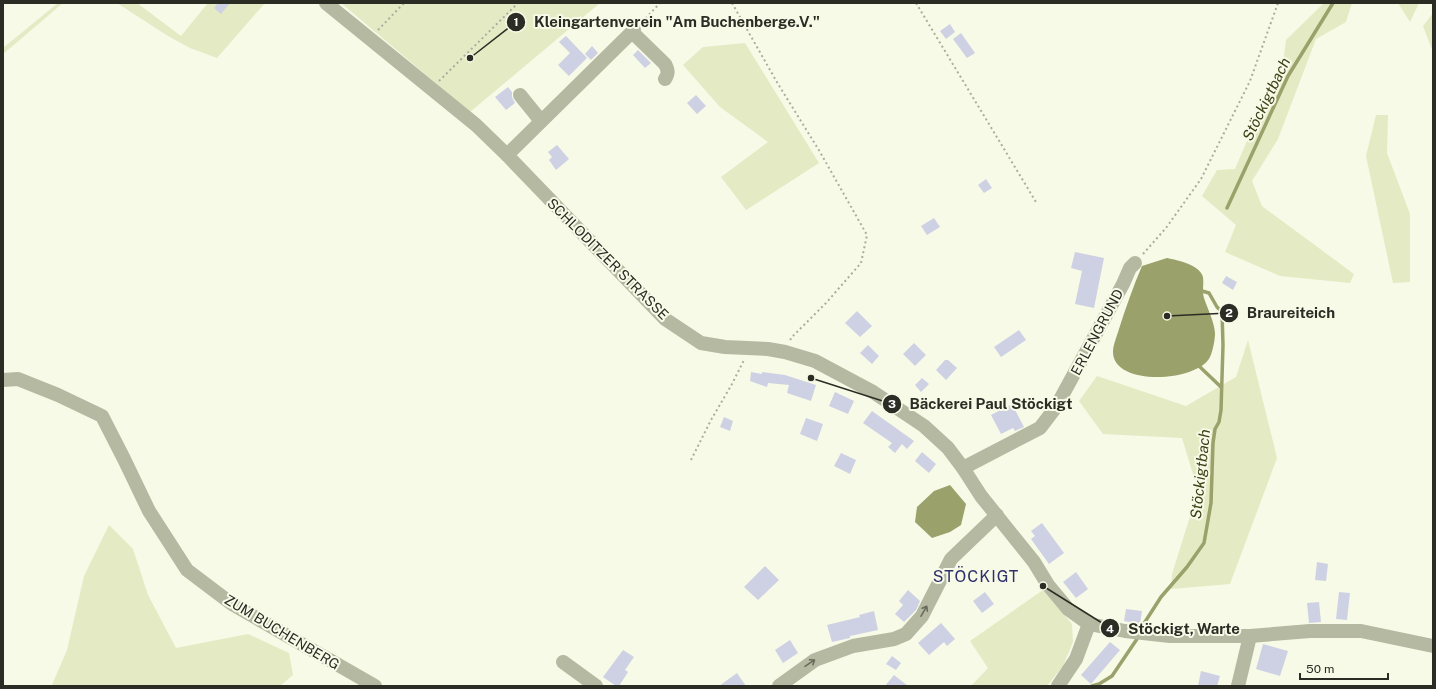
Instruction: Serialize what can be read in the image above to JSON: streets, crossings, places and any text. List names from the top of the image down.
{
  "streets": {
    "street": ["SCHLODITZER STRASSE", "ERLENGRUND", "ZUM BUCHENBERG"]
  },
  "crossings": [
    ["SCHLODITZER STRASSE", "ERLENGRUND"]
  ],
  "districts": ["STÖCKIGT"],
  "water": ["Stöckigtbach"],
  "places": [
    "Kleingartenverein \"Am Buchenberge.V.\"",
    "Braureiteich",
    "Bäckerei Paul Stöckigt",
    "Stöckigt, Warte"
  ],
  "scale_bar": "50 m"
}
